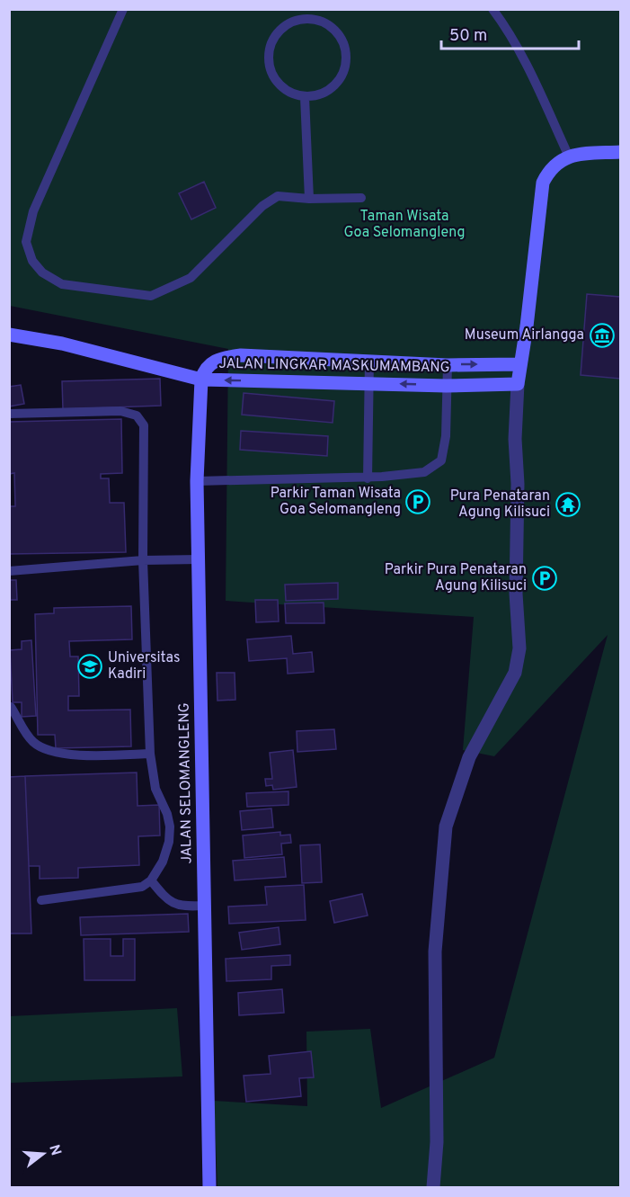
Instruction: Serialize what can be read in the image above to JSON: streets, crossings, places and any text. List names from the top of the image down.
{
  "streets": {
    "street": ["JALAN LINGKAR MASKUMAMBANG", "JALAN SELOMANGLENG"]
  },
  "crossings": [
    ["JALAN LINGKAR MASKUMAMBANG", "JALAN SELOMANGLENG"]
  ],
  "parks": ["Taman Wisata Goa Selomangleng"],
  "places": {
    "museum": ["Museum Airlangga"],
    "parking": ["Parkir Taman Wisata Goa Selomangleng", "Parkir Pura Penataran Agung Kilisuci"],
    "temple": ["Pura Penataran Agung Kilisuci"],
    "school or university": ["Universitas Kadiri"]
  },
  "scale_bar": "50 m",
  "north": "right"
}
